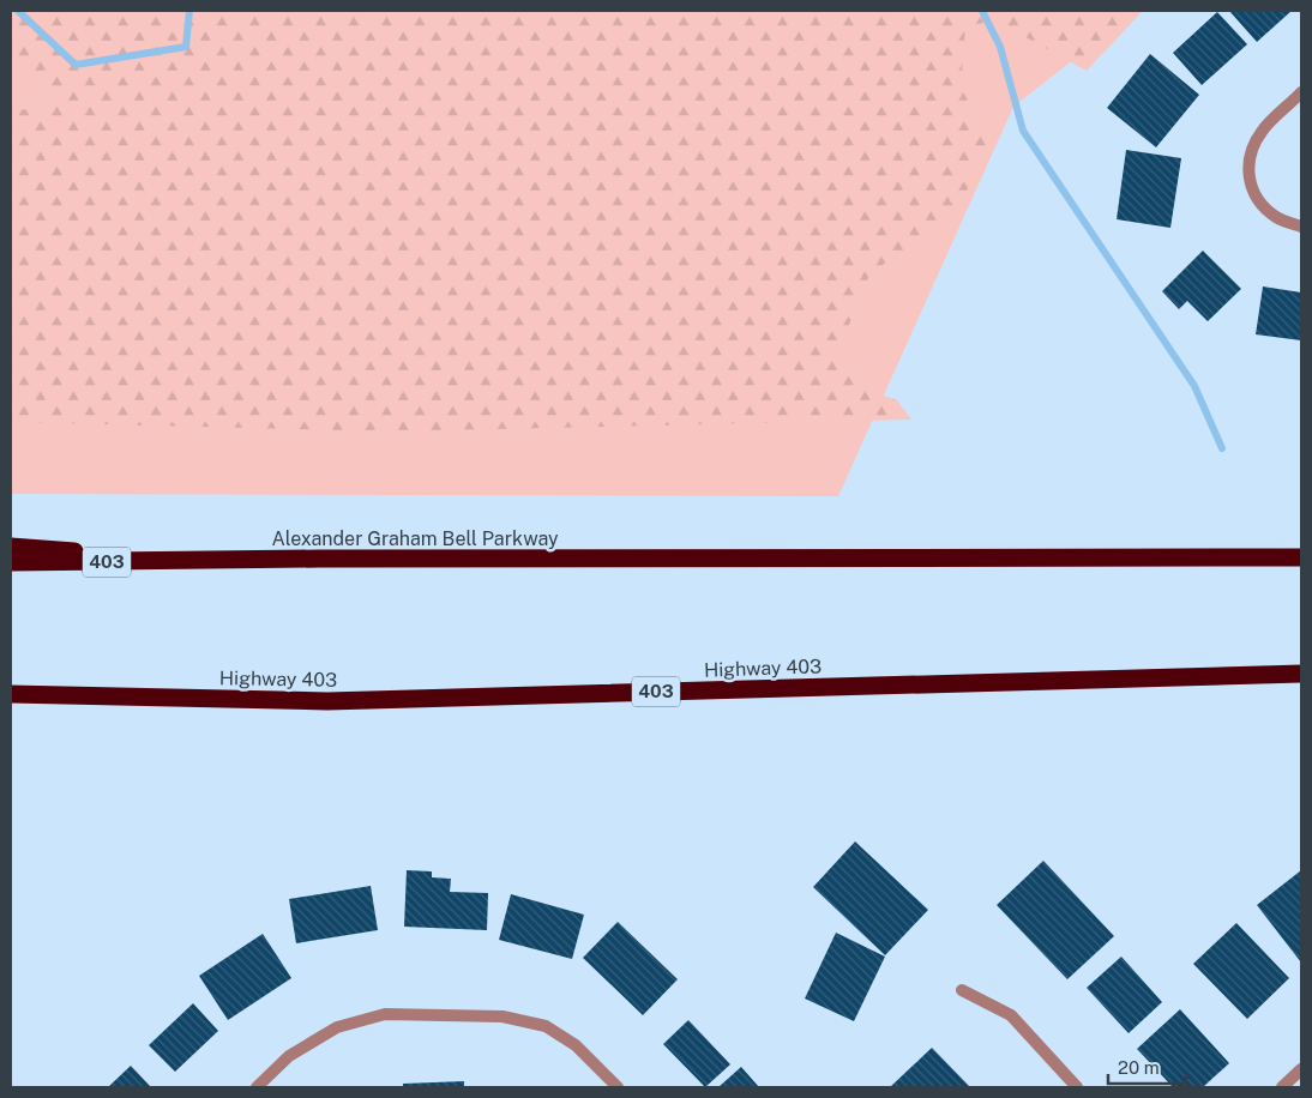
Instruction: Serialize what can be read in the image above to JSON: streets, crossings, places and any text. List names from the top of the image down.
{
  "streets": {
    "highway": ["Alexander Graham Bell Parkway", "403", "Highway 403"]
  },
  "crossings": [
    ["Alexander Graham Bell Parkway", "403"]
  ],
  "scale_bar": "20 m"
}
